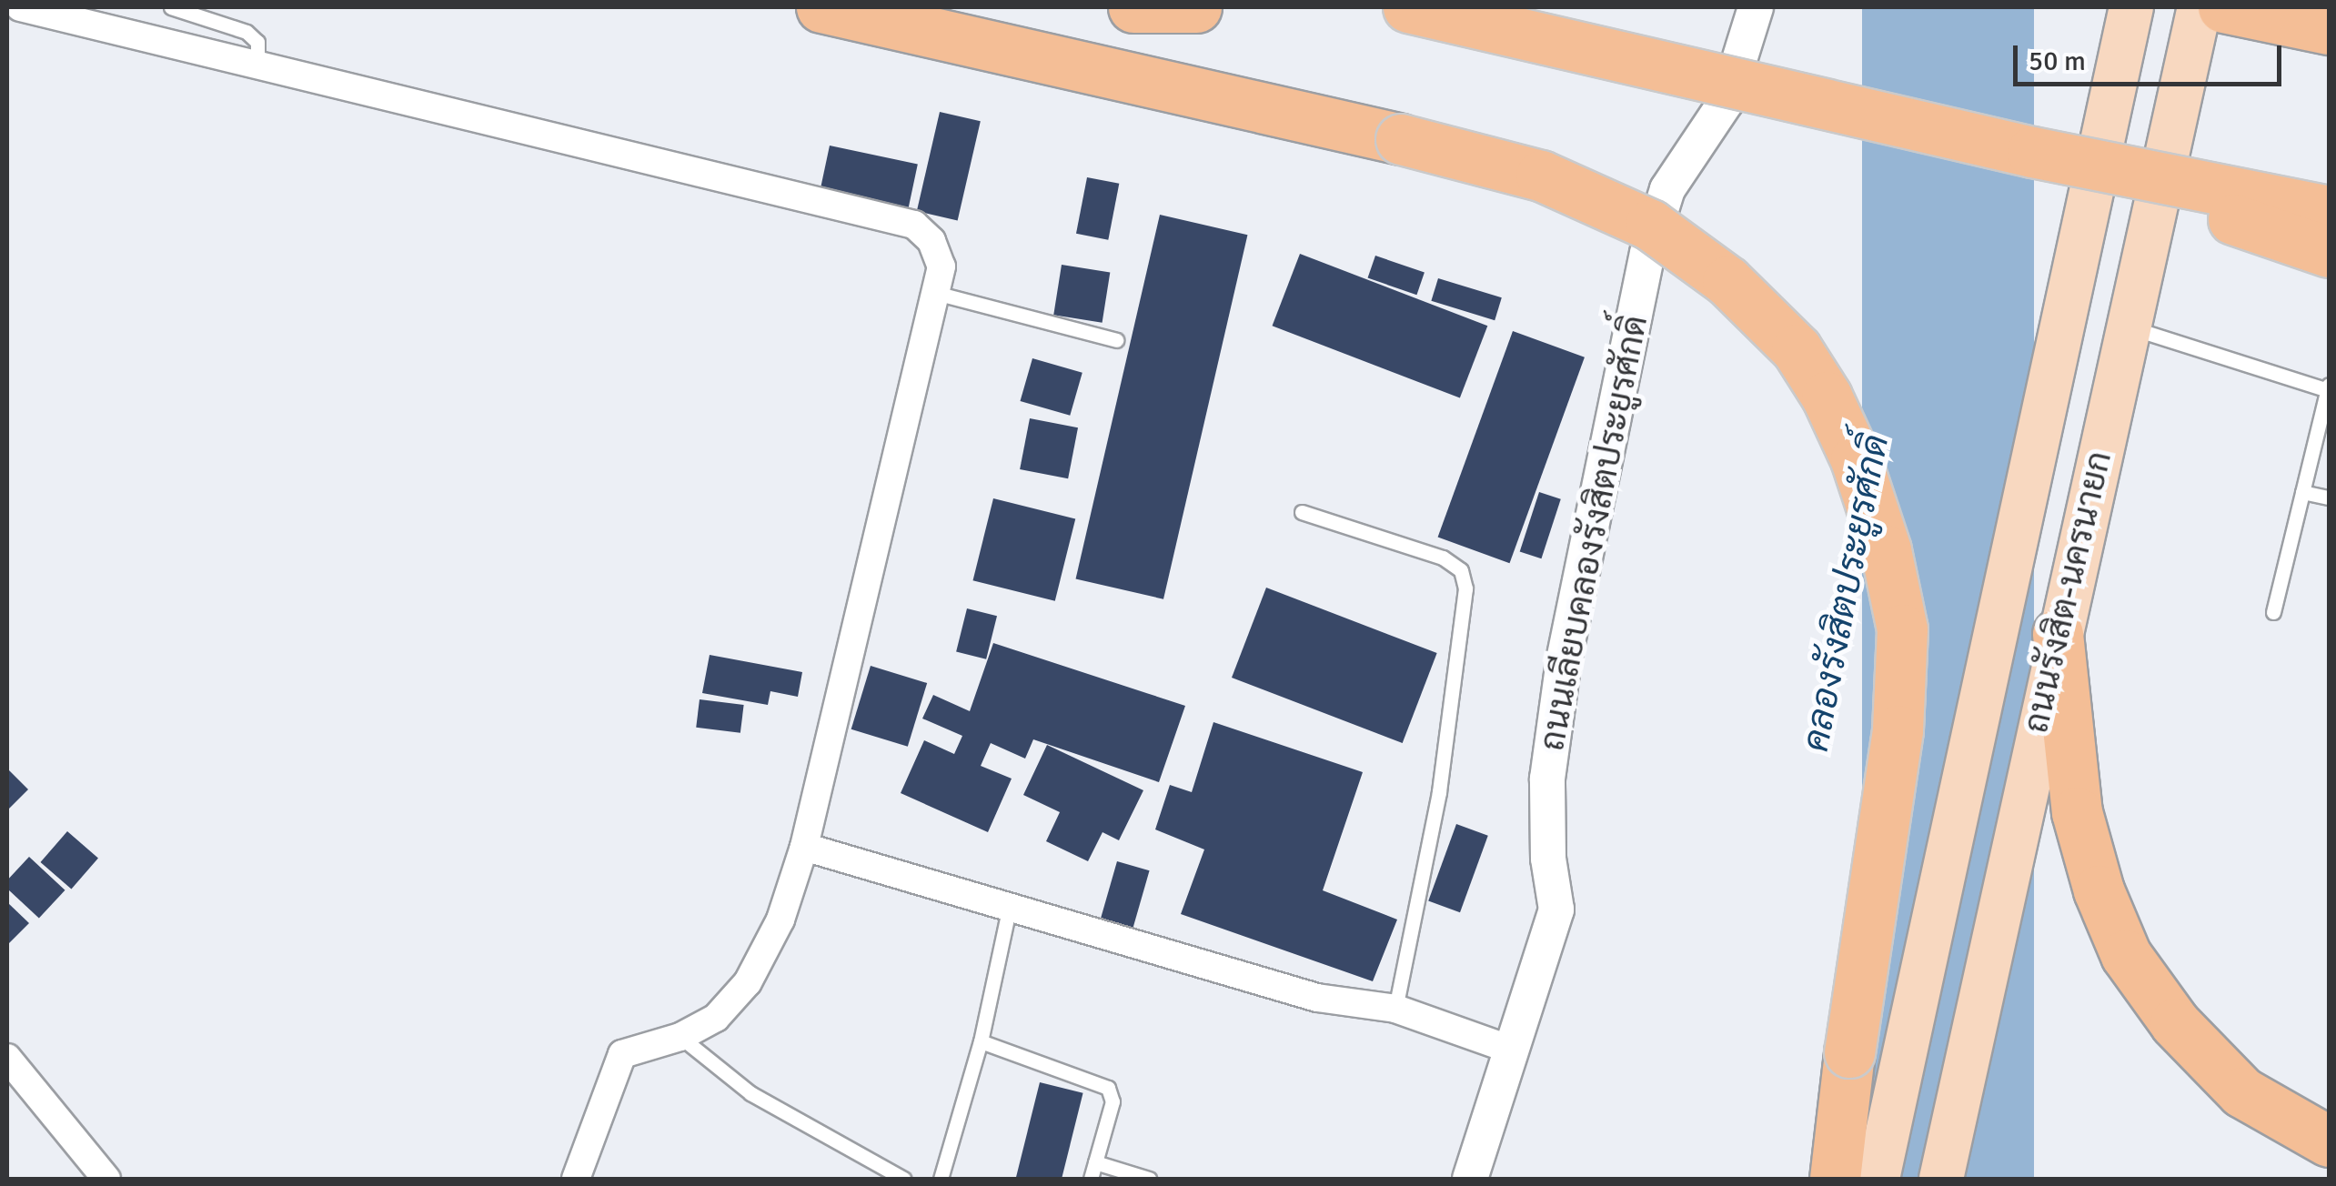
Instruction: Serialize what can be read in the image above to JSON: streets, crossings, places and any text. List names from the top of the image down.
{
  "streets": {
    "main road": ["ถนนรังสิต-นครนายก"],
    "street": ["ถนนเลียบคลองรังสิตประยูรศักดิ์"]
  },
  "water": ["คลองรังสิตประยูรศักดิ์"],
  "scale_bar": "50 m"
}
